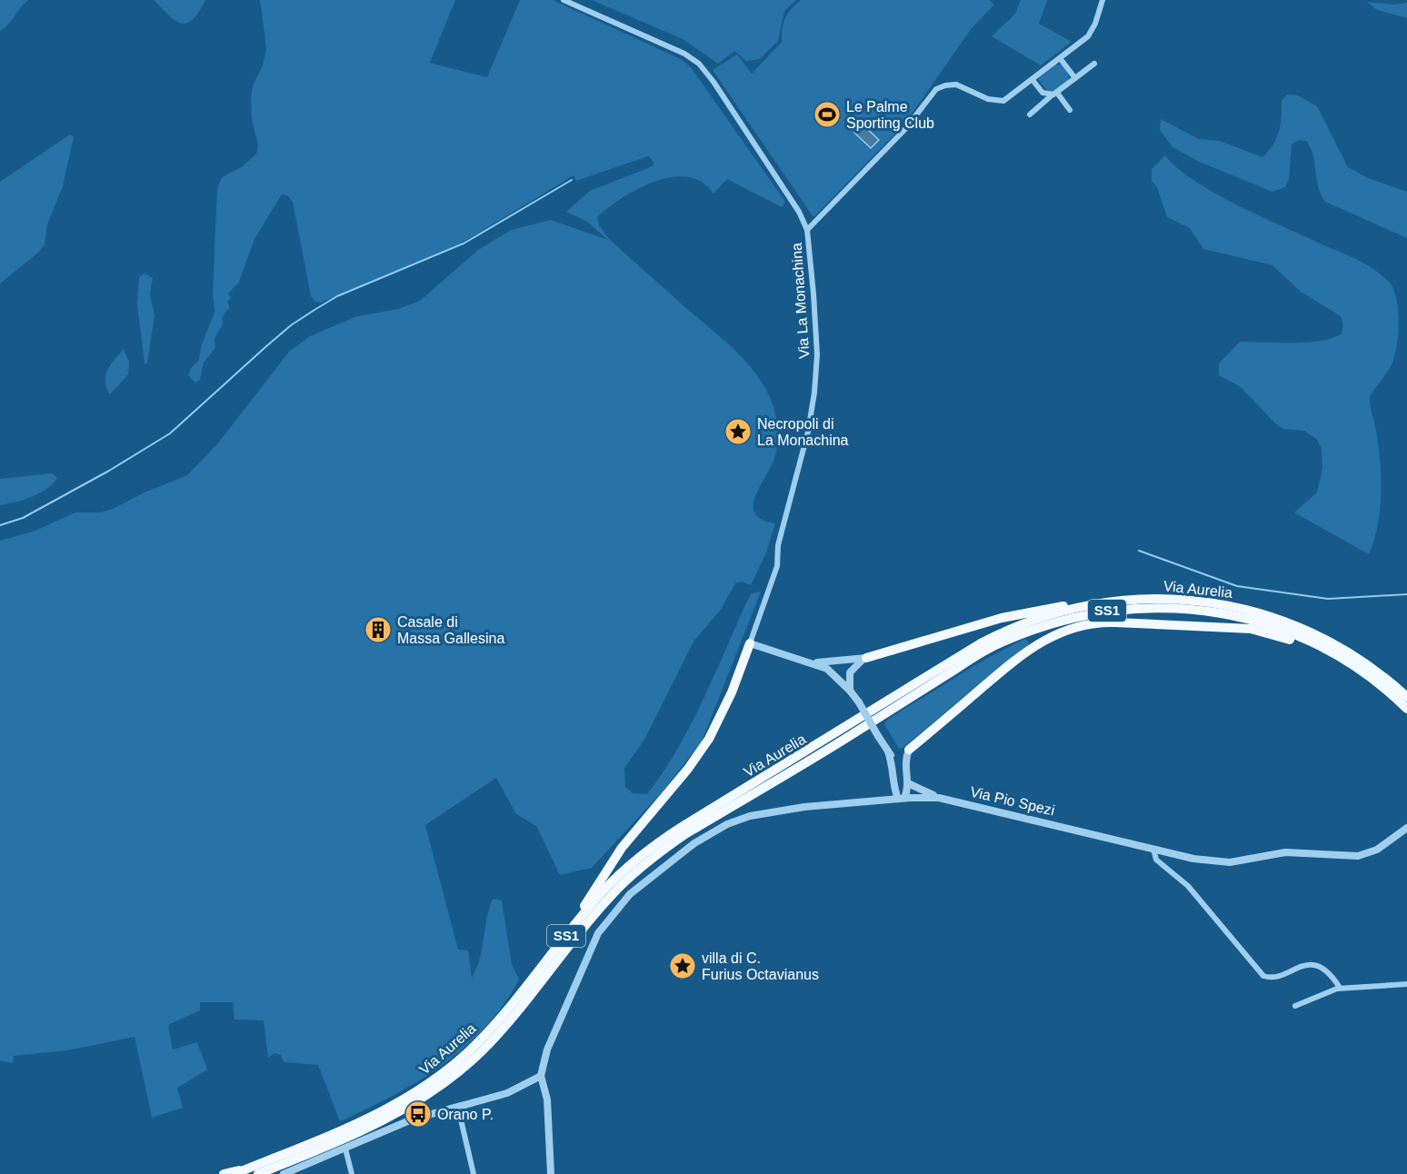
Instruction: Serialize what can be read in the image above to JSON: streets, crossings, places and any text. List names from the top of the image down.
{
  "streets": {
    "highway": ["Via Aurelia", "SS1"],
    "street": ["Via La Monachina", "Via Pio Spezi"]
  },
  "places": {
    "sports": ["Le Palme Sporting Club"],
    "place": ["Necropoli di La Monachina", "villa di C. Furius Octavianus"],
    "building": ["Casale di Massa Gallesina"],
    "bus stop": ["Orano P."]
  }
}
